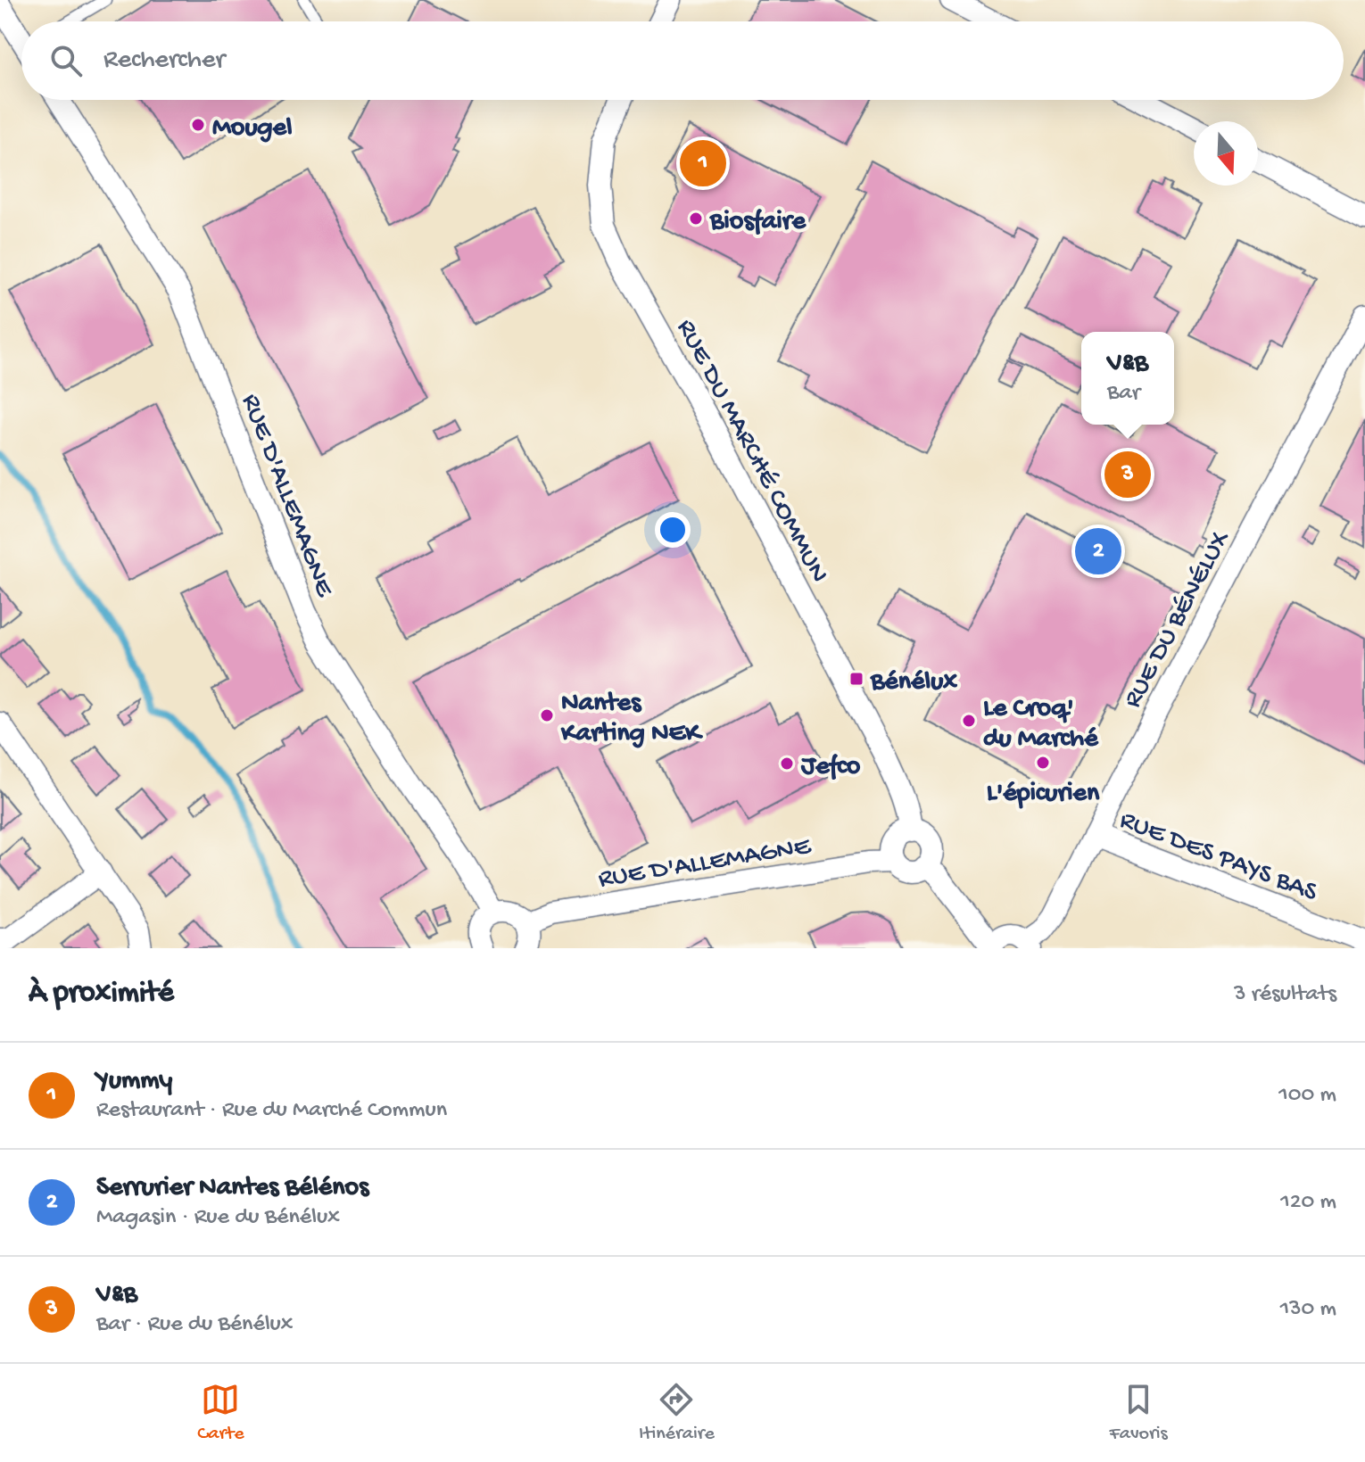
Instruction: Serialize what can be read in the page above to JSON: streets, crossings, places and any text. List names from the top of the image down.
{
  "streets": {
    "street": [
      "RUE DU MARCHÉ COMMUN",
      "RUE D'ALLEMAGNE",
      "RUE DU BÉNÉLUX",
      "RUE DES PAYS BAS"
    ]
  },
  "crossings": [
    ["RUE DU MARCHÉ COMMUN", "RUE D'ALLEMAGNE"],
    ["RUE DU BÉNÉLUX", "RUE DES PAYS BAS"]
  ],
  "places": {
    "other": [
      "Mougel",
      "Biosfaire",
      "Nantes Karting NEK",
      "Le Croq' du Marché",
      "L'épicurien",
      "Jefco"
    ],
    "transit": ["Bénélux"]
  },
  "north": "bottom",
  "page": {
    "search": "Rechercher",
    "pins": ["1", "3", "2"],
    "popup": ["V&B", "Bar"],
    "heading": ["À proximité", "3 résultats"],
    "list": [
      {
        "mark": "1",
        "name": "Yummy",
        "note": "Restaurant · Rue du Marché Commun",
        "value": "100 m"
      },
      {
        "mark": "2",
        "name": "Serrurier Nantes Bélénos",
        "note": "Magasin · Rue du Bénélux",
        "value": "120 m"
      },
      {
        "mark": "3",
        "name": "V&B",
        "note": "Bar · Rue du Bénélux",
        "value": "130 m"
      }
    ],
    "nav": ["Carte", "Itinéraire", "Favoris"]
  }
}
